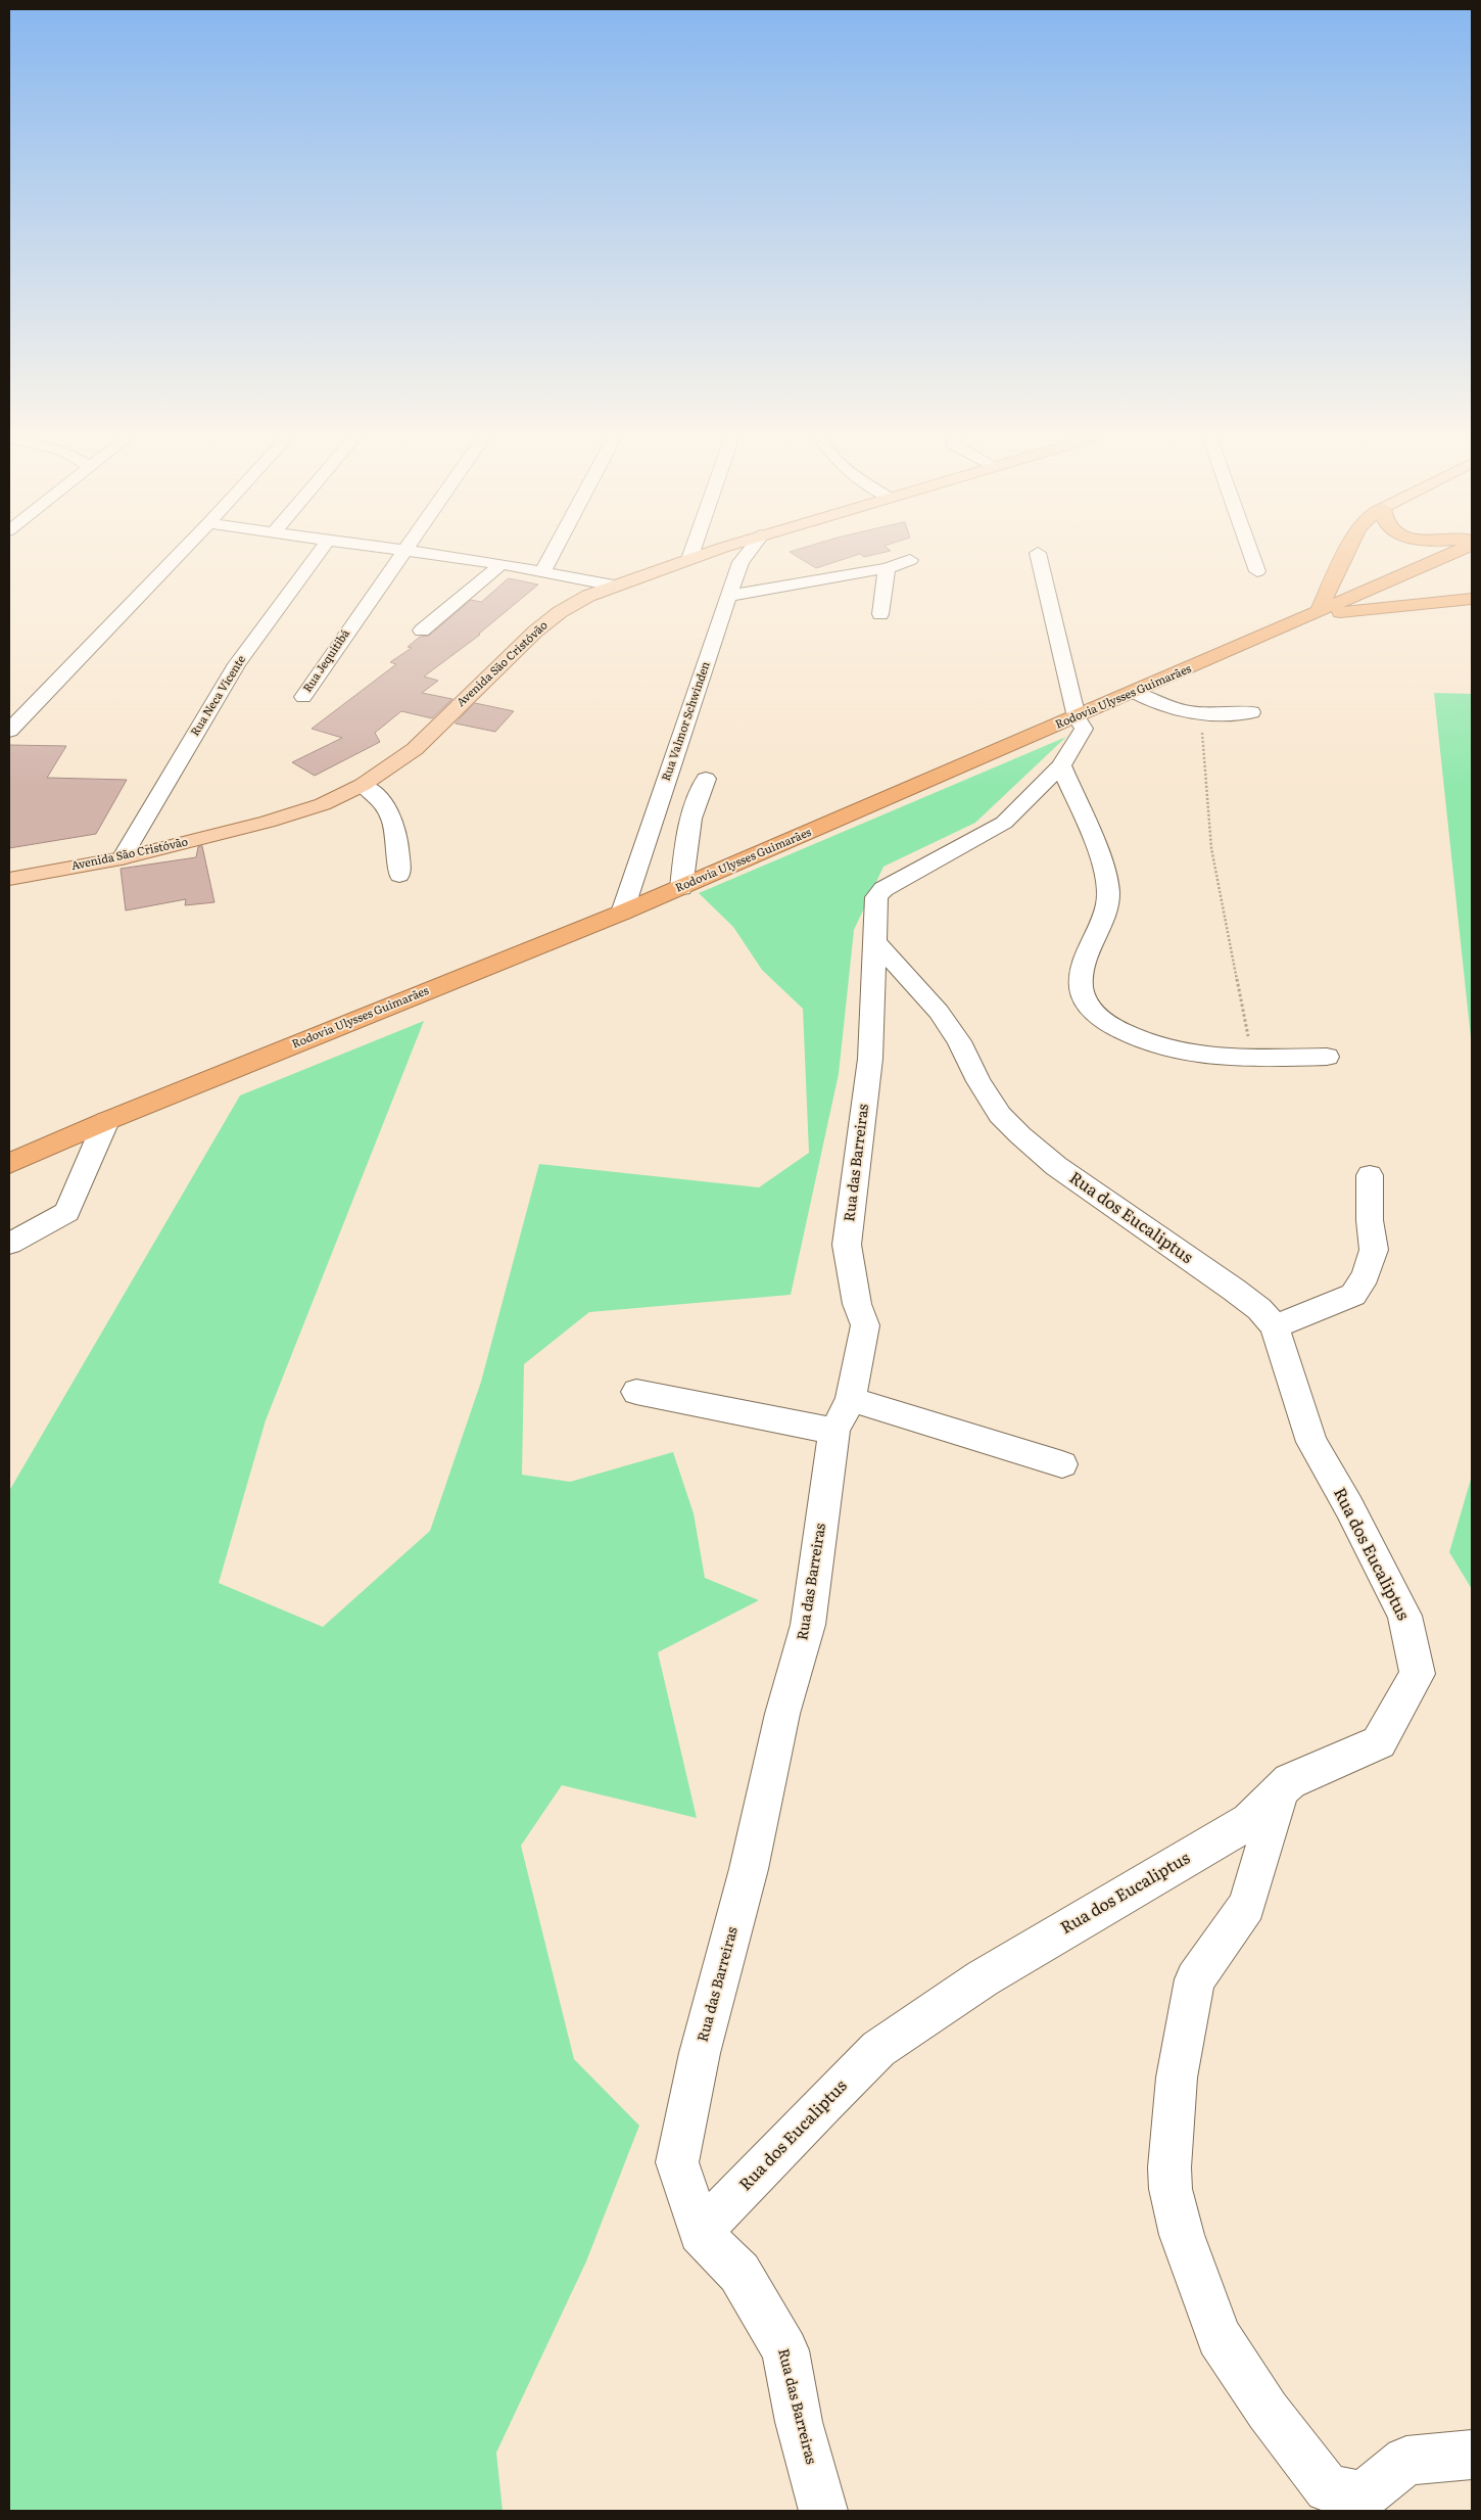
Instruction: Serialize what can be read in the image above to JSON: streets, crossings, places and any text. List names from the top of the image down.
{
  "streets": {
    "highway": ["Rodovia Ulysses Guimarães"],
    "main road": ["Avenida São Cristóvão"],
    "street": [
      "Rua Jequitibá",
      "Rua Neca Vicente",
      "Rua Valmor Schwinden",
      "Rua das Barreiras",
      "Rua dos Eucaliptus"
    ]
  },
  "crossings": [
    ["Avenida São Cristóvão", "Rua Neca Vicente"],
    ["Rodovia Ulysses Guimarães", "Rua Valmor Schwinden"],
    ["Rodovia Ulysses Guimarães", "Rua das Barreiras"],
    ["Rua das Barreiras", "Rua dos Eucaliptus"]
  ]
}
